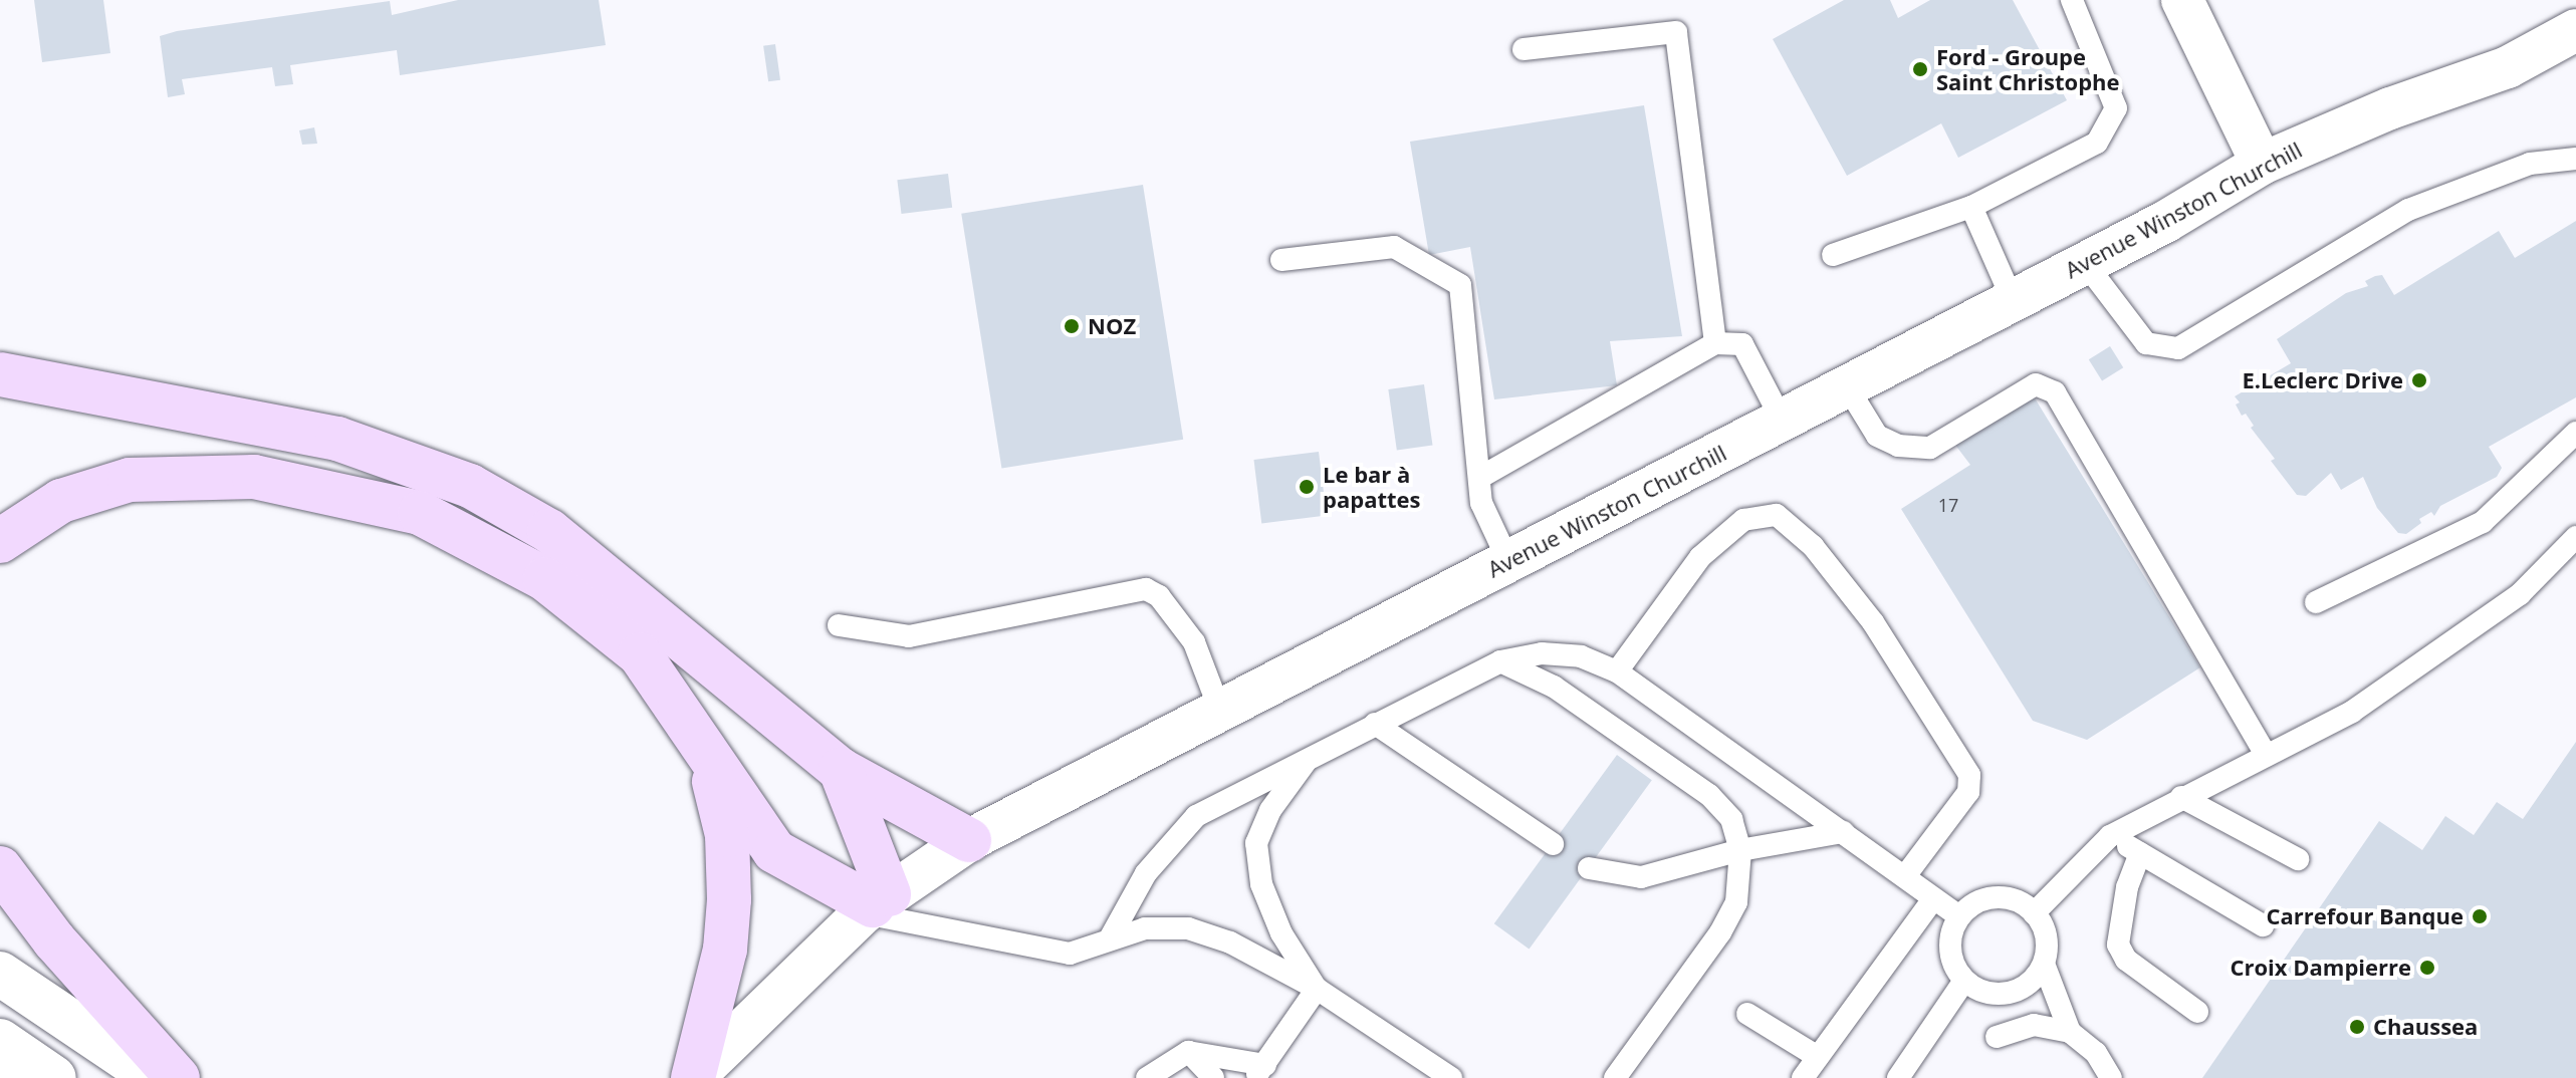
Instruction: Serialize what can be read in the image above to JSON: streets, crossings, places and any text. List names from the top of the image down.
{
  "streets": {
    "street": ["Avenue Winston Churchill"]
  },
  "places": [
    "Ford - Groupe Saint Christophe",
    "NOZ",
    "E.Leclerc Drive",
    "Le bar à papattes",
    "Carrefour Banque",
    "Croix Dampierre",
    "Chaussea"
  ],
  "house_numbers": ["17"]
}
